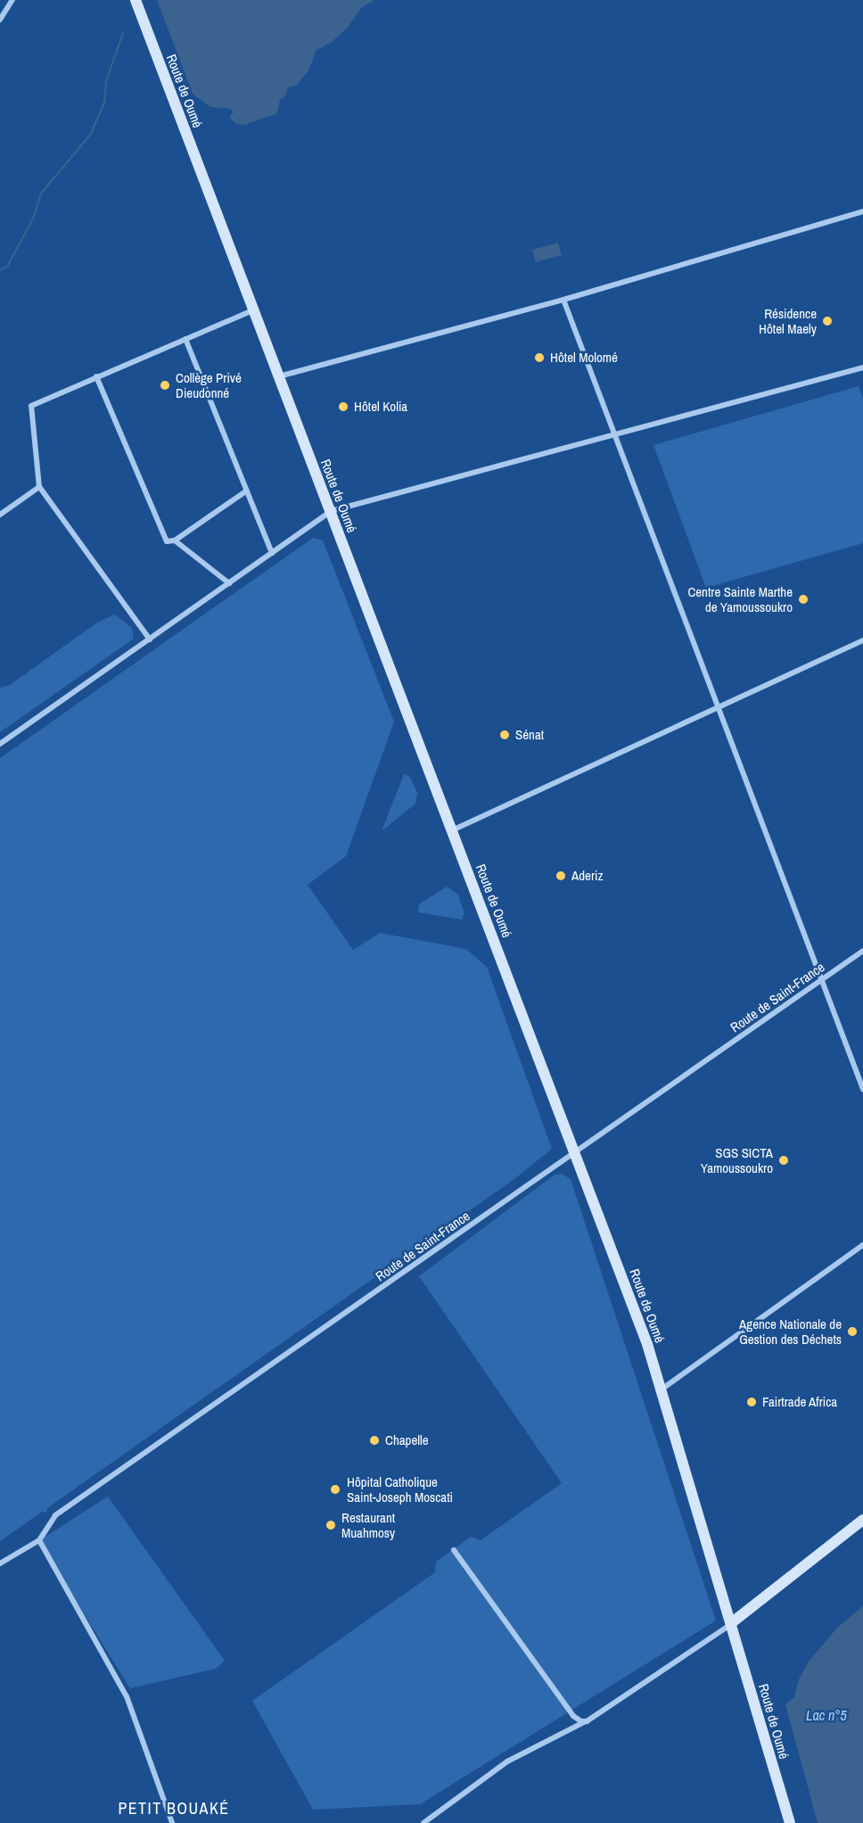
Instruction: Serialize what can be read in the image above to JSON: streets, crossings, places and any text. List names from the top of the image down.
{
  "streets": {
    "main road": ["Route de Oumé"],
    "street": ["Route de Saint-France"]
  },
  "crossings": [
    ["Route de Oumé", "Route de Saint-France"]
  ],
  "districts": ["PETIT BOUAKÉ"],
  "water": ["Lac n°5"],
  "places": [
    "Résidence Hôtel Maely",
    "Hôtel Molomé",
    "Collège Privé Dieudonné",
    "Hôtel Kolia",
    "Centre Sainte Marthe de Yamoussoukro",
    "Sénat",
    "Aderiz",
    "SGS SICTA Yamoussoukro",
    "Agence Nationale de Gestion des Déchets",
    "Fairtrade Africa",
    "Chapelle",
    "Hôpital Catholique Saint-Joseph Moscati",
    "Restaurant Muahmosy"
  ]
}
